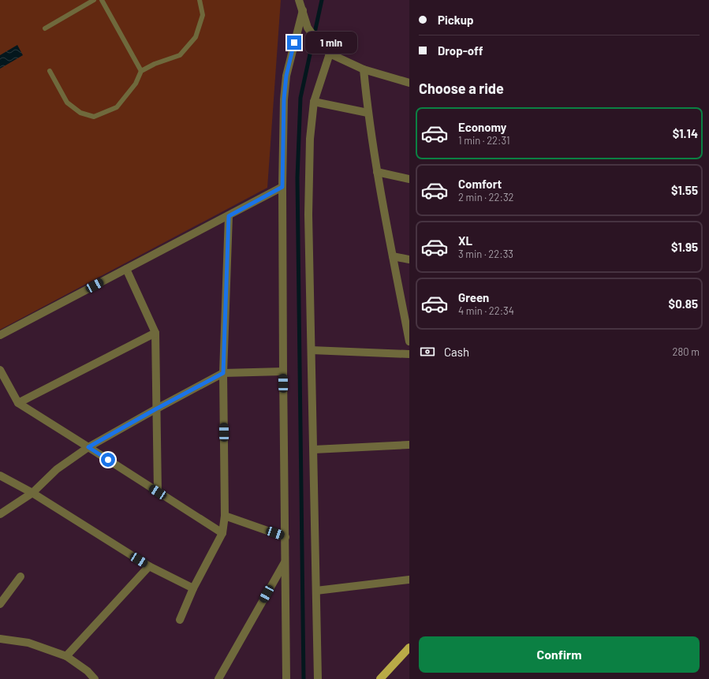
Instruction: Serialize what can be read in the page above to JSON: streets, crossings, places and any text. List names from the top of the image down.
{
  "page": {
    "banner": ["Pickup", "Drop-off"],
    "bubble": "1 min",
    "heading": "Choose a ride",
    "list": [
      {
        "name": "Economy",
        "note": "1 min · 22:31",
        "value": "$1.14"
      },
      {
        "name": "Comfort",
        "note": "2 min · 22:32",
        "value": "$1.55"
      },
      {
        "name": "XL",
        "note": "3 min · 22:33",
        "value": "$1.95"
      },
      {
        "name": "Green",
        "note": "4 min · 22:34",
        "value": "$0.85"
      }
    ],
    "pay": ["Cash", "280 m"],
    "buttons": "Confirm"
  }
}
